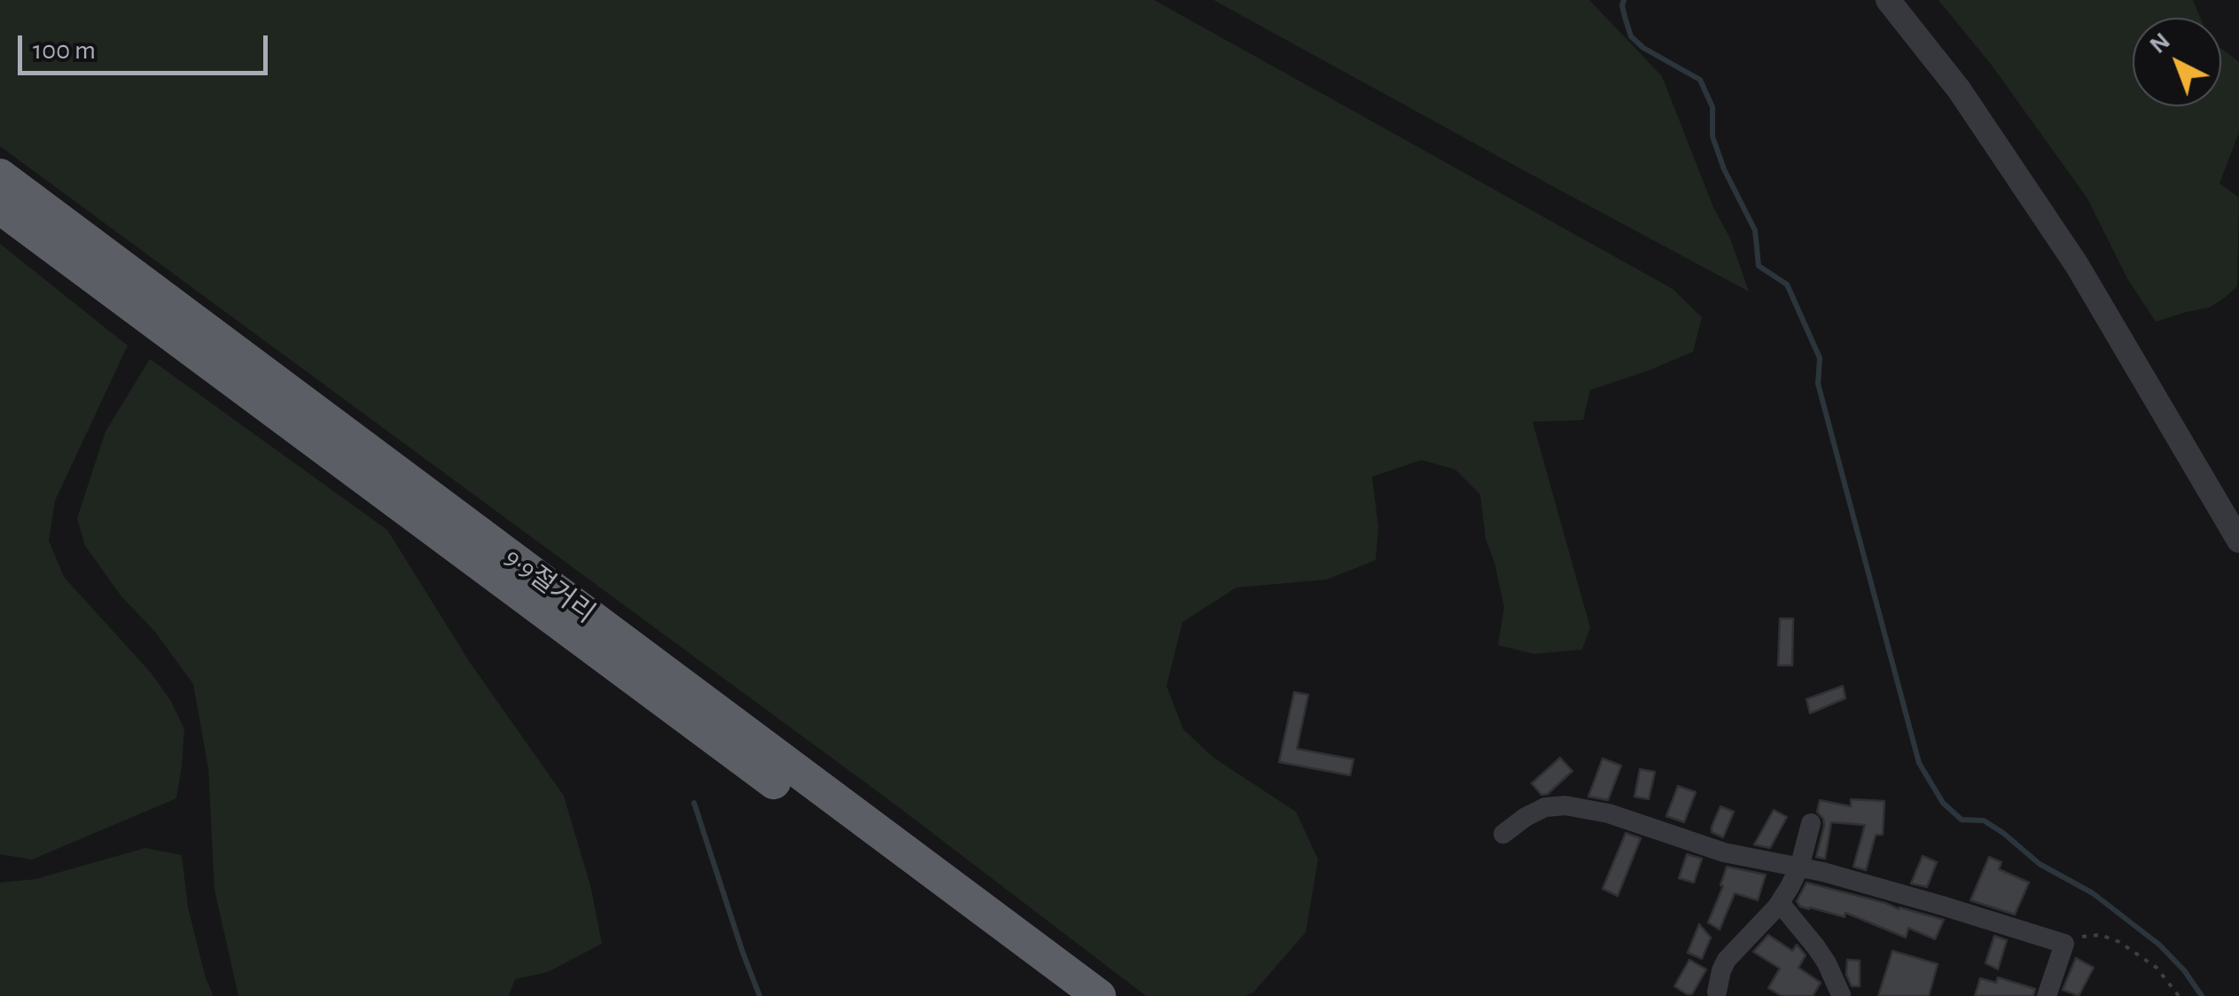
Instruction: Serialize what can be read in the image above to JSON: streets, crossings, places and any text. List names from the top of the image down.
{
  "streets": {
    "highway": ["9·9절거리"]
  },
  "scale_bar": "100 m",
  "north": "top left"
}
